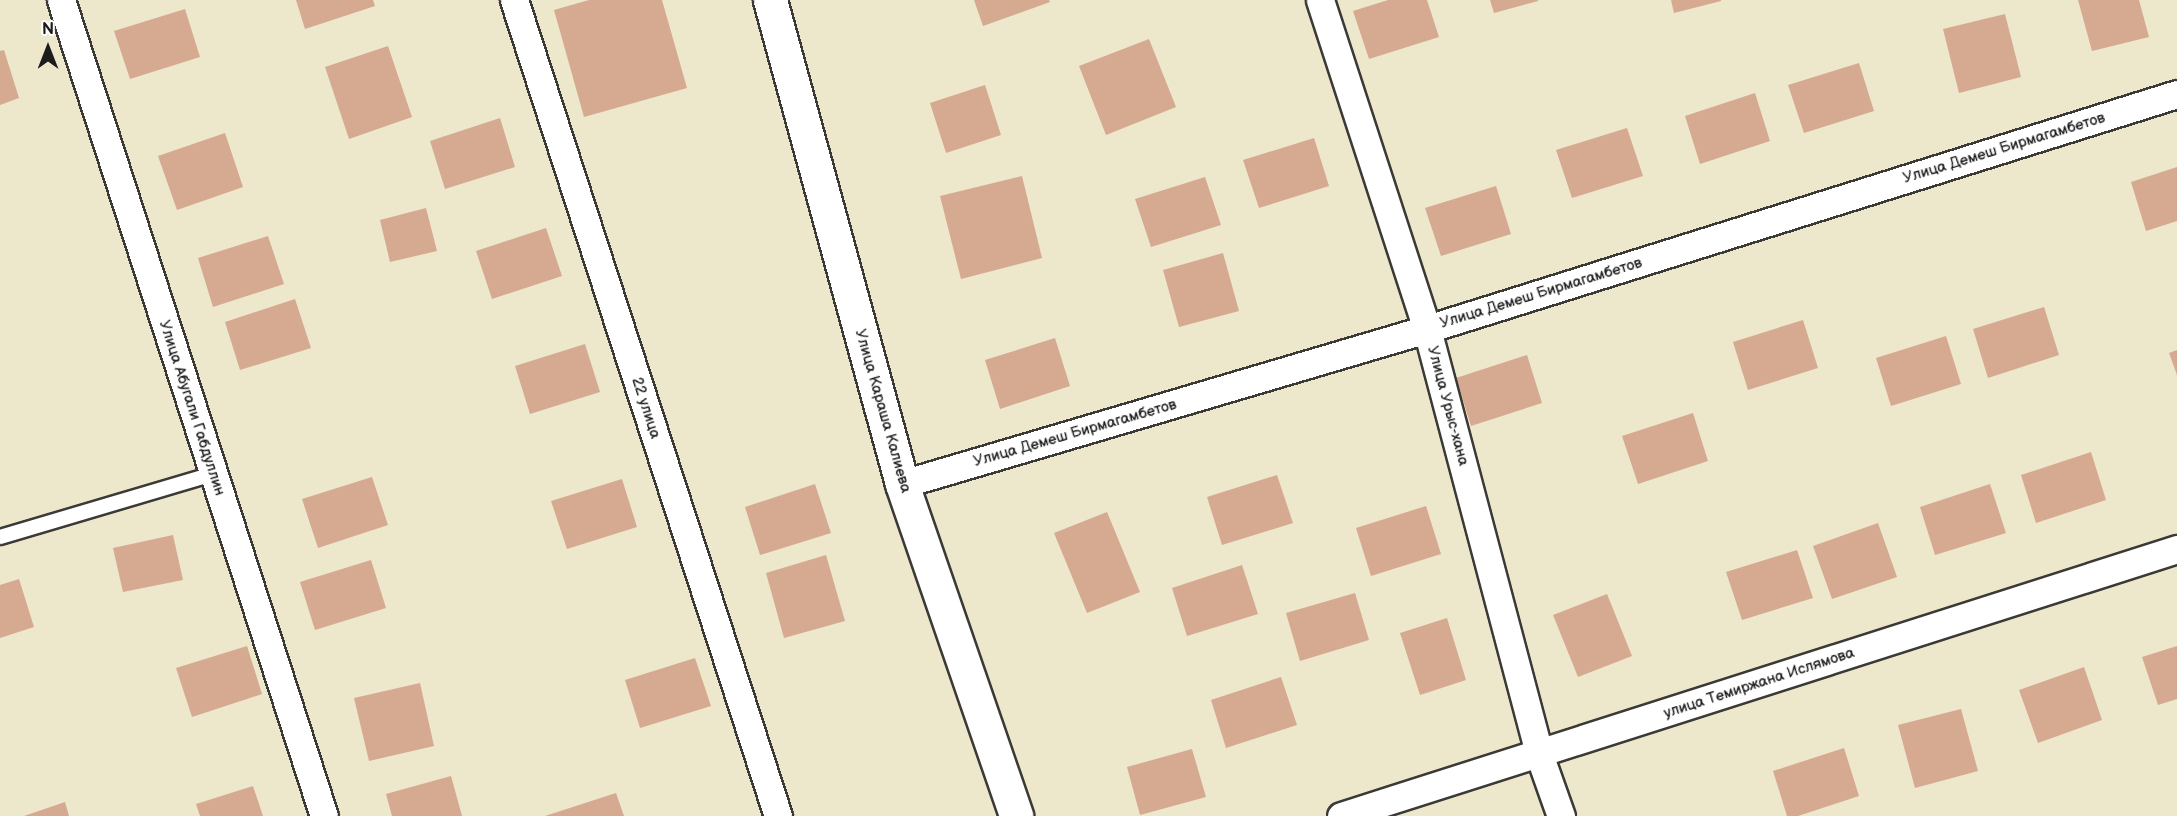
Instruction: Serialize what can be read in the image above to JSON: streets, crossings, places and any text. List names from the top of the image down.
{
  "streets": {
    "street": [
      "Улица Демеш Бирмагамбетов",
      "Улица Урыс-хана",
      "Улица Абугали Габдуллин",
      "22 улица",
      "Улица Караша Калиева",
      "улица Темиржана Ислямова"
    ]
  },
  "crossings": [
    ["Улица Демеш Бирмагамбетов", "Улица Урыс-хана"],
    ["Улица Демеш Бирмагамбетов", "Улица Караша Калиева"],
    ["Улица Урыс-хана", "улица Темиржана Ислямова"]
  ],
  "north": "top"
}
